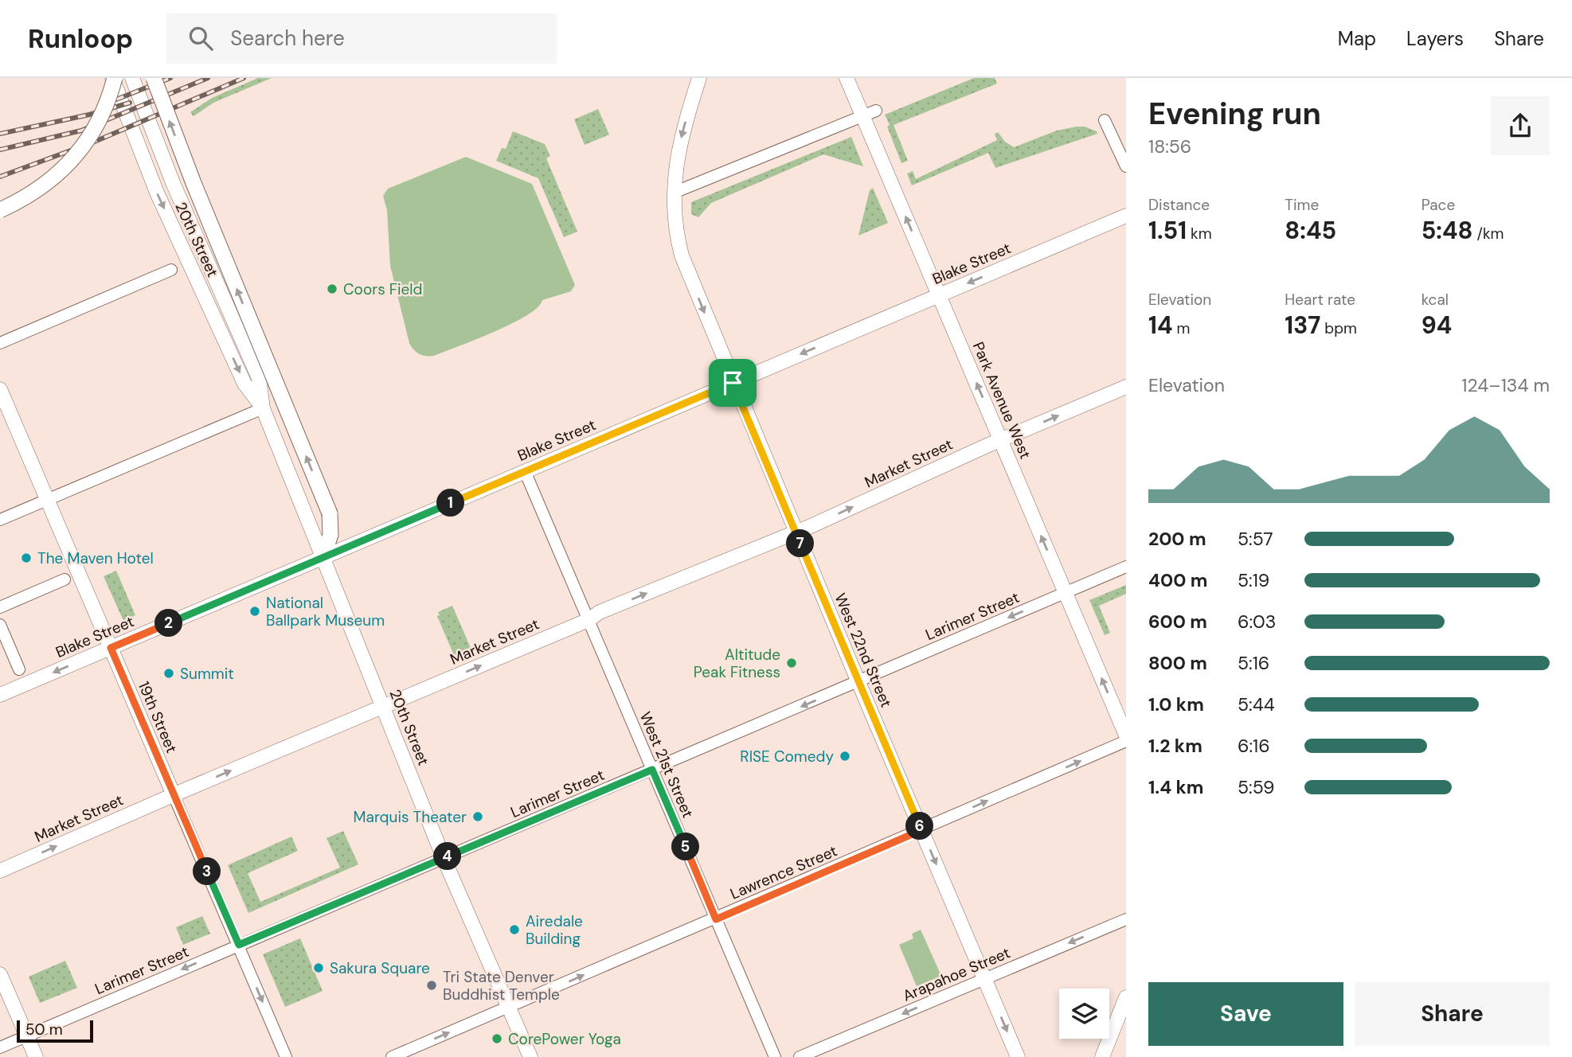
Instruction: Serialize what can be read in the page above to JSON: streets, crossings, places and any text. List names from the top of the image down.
{
  "streets": {
    "main road": [
      "20th Street",
      "Blake Street",
      "Park Avenue West",
      "Market Street",
      "West 22nd Street",
      "19th Street"
    ],
    "street": [
      "Larimer Street",
      "West 21st Street",
      "Lawrence Street",
      "Arapahoe Street"
    ]
  },
  "crossings": [
    ["20th Street", "Blake Street"],
    ["20th Street", "Market Street"],
    ["20th Street", "Larimer Street"],
    ["20th Street", "Lawrence Street"],
    ["Blake Street", "Park Avenue West"],
    ["Blake Street", "West 22nd Street"],
    ["Blake Street", "19th Street"],
    ["Blake Street", "West 21st Street"],
    ["Park Avenue West", "Market Street"],
    ["Park Avenue West", "Larimer Street"],
    ["Market Street", "West 22nd Street"],
    ["Market Street", "19th Street"],
    ["Market Street", "West 21st Street"],
    ["Larimer Street", "West 22nd Street"],
    ["Larimer Street", "19th Street"],
    ["Larimer Street", "West 21st Street"],
    ["West 22nd Street", "Lawrence Street"],
    ["West 22nd Street", "Arapahoe Street"],
    ["West 21st Street", "Lawrence Street"]
  ],
  "one_way": [
    "Blake Street",
    "Park Avenue West",
    "Market Street",
    "Larimer Street",
    "West 22nd Street",
    "Lawrence Street",
    "Arapahoe Street"
  ],
  "places": [
    "Coors Field",
    "The Maven Hotel",
    "National Ballpark Museum",
    "Altitude Peak Fitness",
    "Summit",
    "RISE Comedy",
    "Marquis Theater",
    "Airedale Building",
    "Sakura Square",
    "Tri State Denver Buddhist Temple",
    "CorePower Yoga"
  ],
  "scale_bar": "50 m",
  "page": {
    "header": "Runloop",
    "search": "Search here",
    "nav": ["Map", "Layers", "Share"],
    "heading": ["Evening run", "18:56"],
    "stats": [
      ["Distance", "1.51 km"],
      ["Time", "8:45"],
      ["Pace", "5:48 /km"],
      ["Elevation", "14 m"],
      ["Heart rate", "137 bpm"],
      ["kcal", "94"]
    ],
    "chart": ["Elevation", "124–134 m"],
    "pins": [
      "1",
      "7",
      "2",
      "6",
      "5",
      "4",
      "3"
    ],
    "list": [
      {
        "name": "200 m",
        "note": "5:57"
      },
      {
        "name": "400 m",
        "note": "5:19"
      },
      {
        "name": "600 m",
        "note": "6:03"
      },
      {
        "name": "800 m",
        "note": "5:16"
      },
      {
        "name": "1.0 km",
        "note": "5:44"
      },
      {
        "name": "1.2 km",
        "note": "6:16"
      },
      {
        "name": "1.4 km",
        "note": "5:59"
      }
    ],
    "buttons": ["Save", "Share"],
    "scale": "50 m"
  }
}
